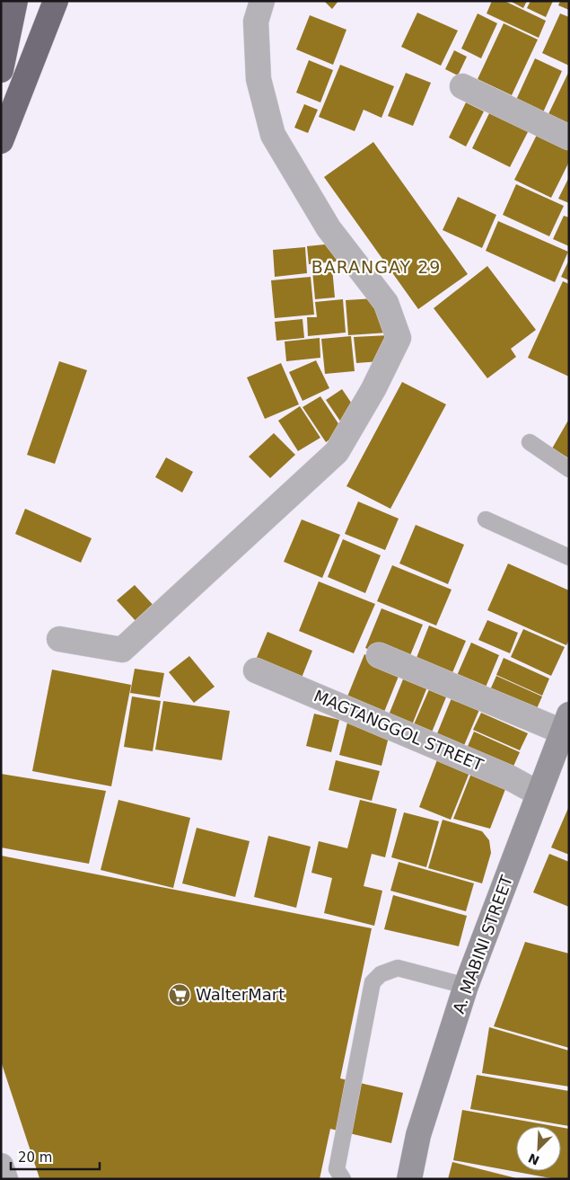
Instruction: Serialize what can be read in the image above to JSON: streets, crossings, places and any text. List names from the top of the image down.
{
  "streets": {
    "main road": ["A. MABINI STREET"],
    "street": ["MAGTANGGOL STREET"]
  },
  "crossings": [
    ["MAGTANGGOL STREET", "A. MABINI STREET"]
  ],
  "districts": ["BARANGAY 29"],
  "places": {
    "supermarket": ["WalterMart"]
  },
  "scale_bar": "20 m",
  "north": "bottom left"
}
